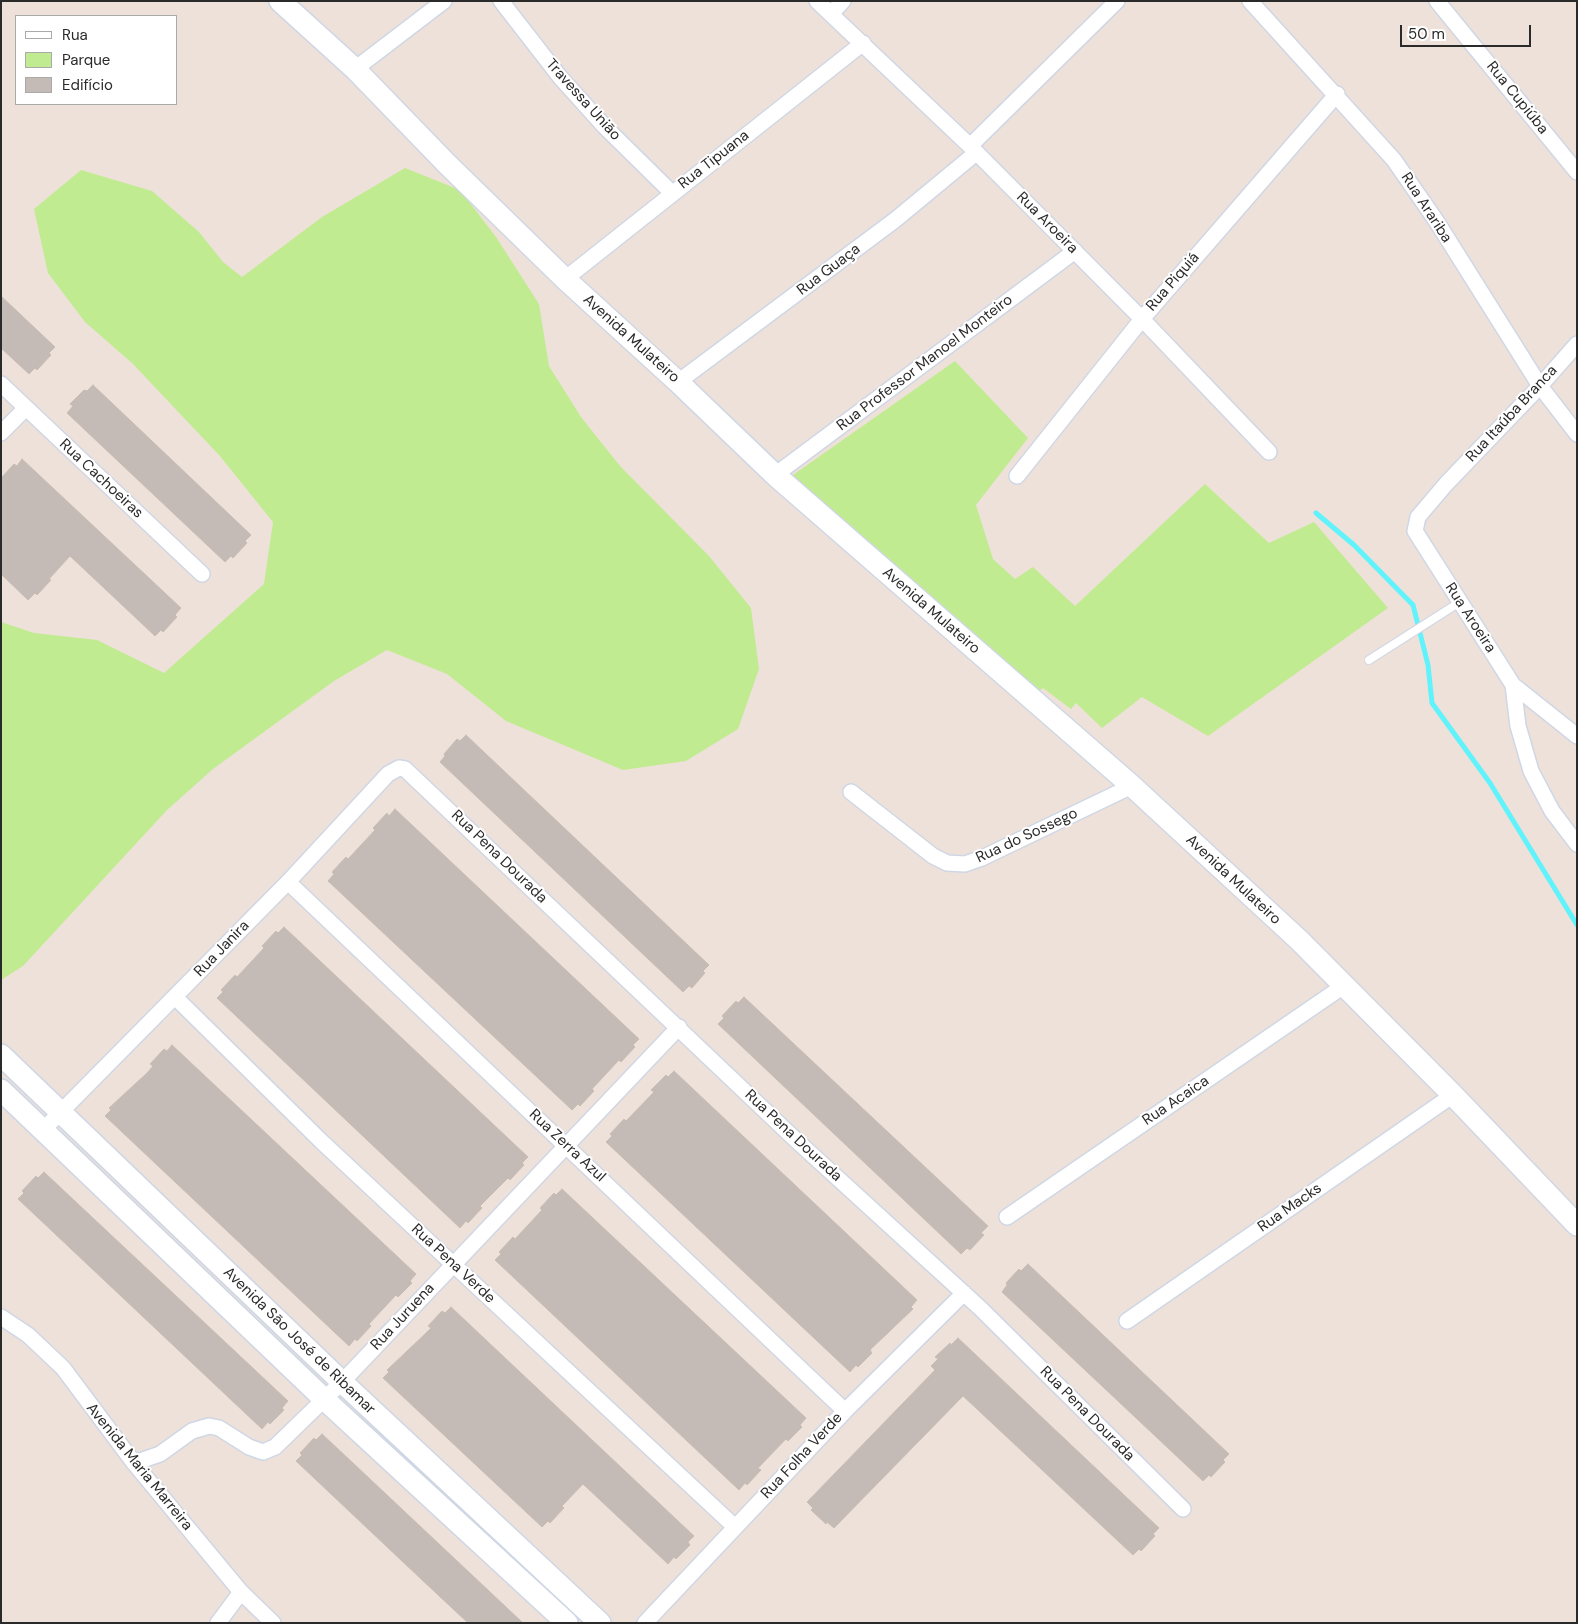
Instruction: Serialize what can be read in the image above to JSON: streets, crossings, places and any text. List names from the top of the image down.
{
  "streets": {
    "street": [
      "Rua Cupiúba",
      "Travessa União",
      "Rua Tipuana",
      "Rua Arariba",
      "Rua Aroeira",
      "Rua Guaça",
      "Rua Piquiá",
      "Avenida Mulateiro",
      "Rua Professor Manoel Monteiro",
      "Rua Itaúba Branca",
      "Rua Cachoeiras",
      "Rua do Sossego",
      "Rua Pena Dourada",
      "Rua Janira",
      "Rua Acaica",
      "Rua Zerra Azul",
      "Rua Macks",
      "Rua Pena Verde",
      "Rua Juruena",
      "Avenida São José de Ribamar",
      "Rua Folha Verde",
      "Avenida Maria Marreira"
    ]
  },
  "crossings": [
    ["Travessa União", "Rua Tipuana"],
    ["Rua Tipuana", "Rua Aroeira"],
    ["Rua Tipuana", "Avenida Mulateiro"],
    ["Rua Arariba", "Rua Piquiá"],
    ["Rua Arariba", "Rua Itaúba Branca"],
    ["Rua Aroeira", "Rua Guaça"],
    ["Rua Aroeira", "Rua Piquiá"],
    ["Rua Aroeira", "Rua Professor Manoel Monteiro"],
    ["Rua Aroeira", "Rua Itaúba Branca"],
    ["Rua Guaça", "Avenida Mulateiro"],
    ["Avenida Mulateiro", "Rua Professor Manoel Monteiro"],
    ["Avenida Mulateiro", "Rua do Sossego"],
    ["Avenida Mulateiro", "Rua Acaica"],
    ["Avenida Mulateiro", "Rua Macks"],
    ["Rua Pena Dourada", "Rua Janira"],
    ["Rua Pena Dourada", "Rua Juruena"],
    ["Rua Pena Dourada", "Rua Folha Verde"],
    ["Rua Janira", "Rua Zerra Azul"],
    ["Rua Janira", "Rua Pena Verde"],
    ["Rua Janira", "Avenida São José de Ribamar"],
    ["Rua Zerra Azul", "Rua Juruena"],
    ["Rua Zerra Azul", "Rua Folha Verde"],
    ["Rua Pena Verde", "Rua Juruena"],
    ["Rua Pena Verde", "Rua Folha Verde"],
    ["Rua Juruena", "Avenida São José de Ribamar"],
    ["Rua Juruena", "Avenida Maria Marreira"]
  ],
  "legend": ["Rua", "Parque", "Edifício"],
  "scale_bar": "50 m"
}
